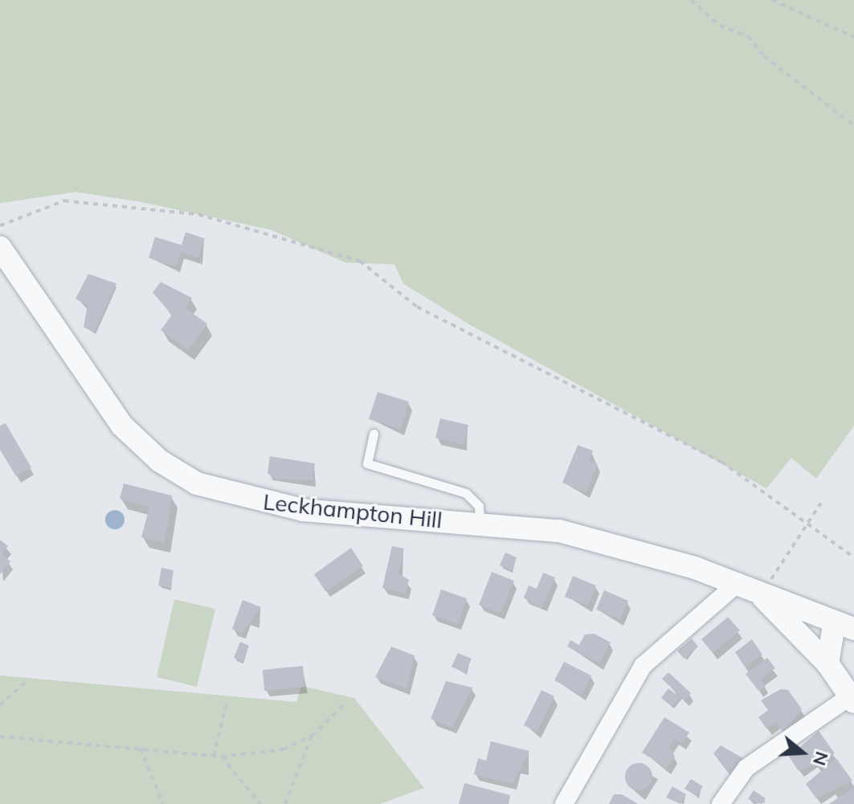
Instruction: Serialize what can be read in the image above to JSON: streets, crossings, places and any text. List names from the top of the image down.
{
  "streets": {
    "street": ["Leckhampton Hill"]
  },
  "north": "right"
}
